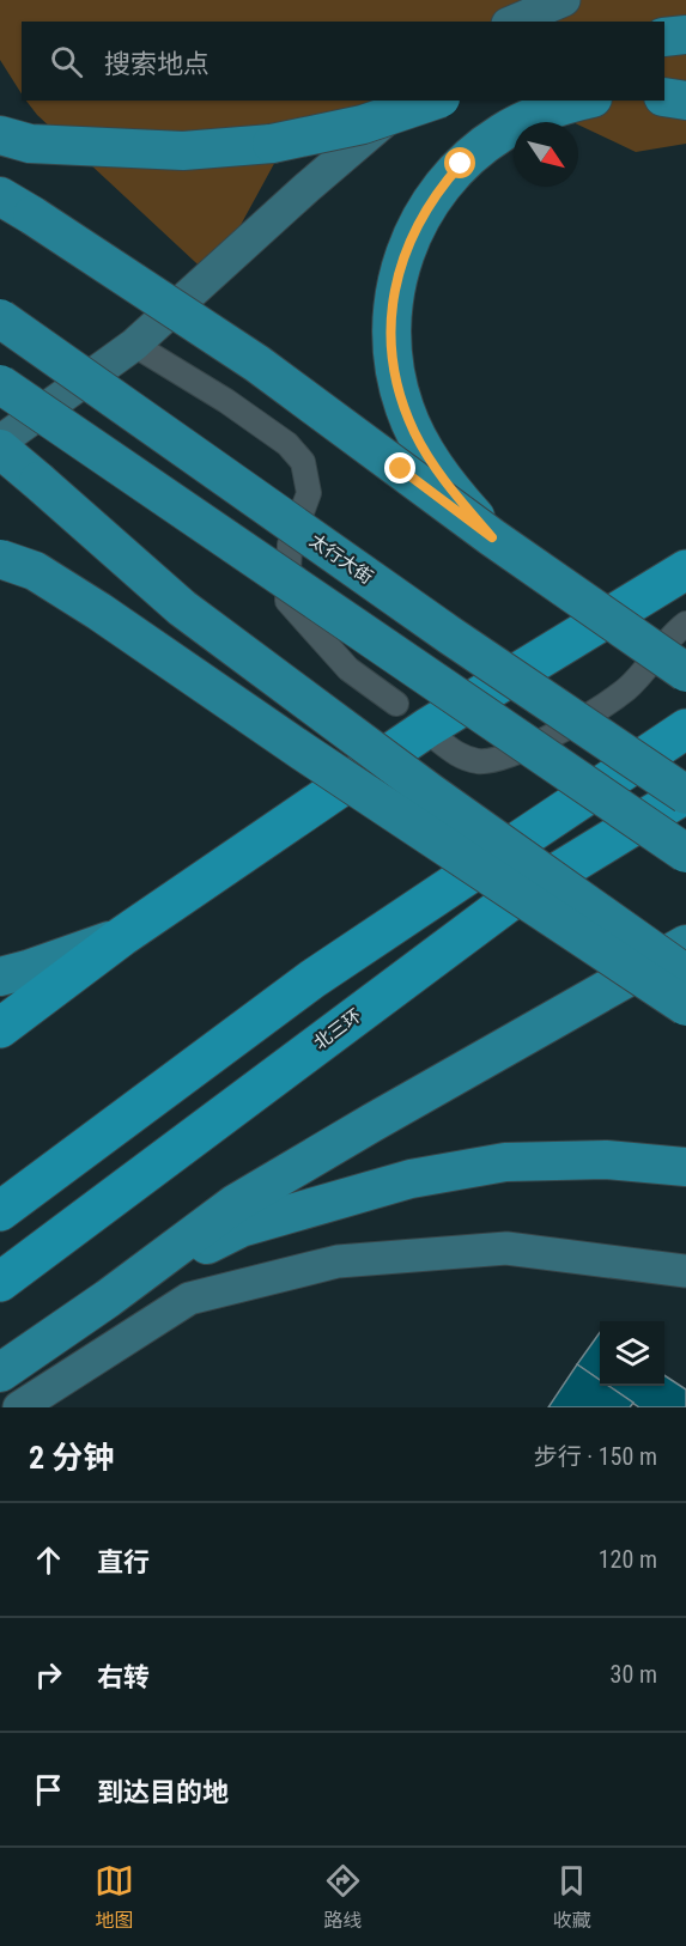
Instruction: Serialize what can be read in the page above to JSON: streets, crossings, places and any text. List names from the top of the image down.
{
  "streets": {
    "highway": ["北三环"],
    "main road": ["太行大街"]
  },
  "crossings": [
    ["太行大街", "北三环"]
  ],
  "north": "bottom right",
  "page": {
    "search": "搜索地点",
    "heading": ["2 分钟", "步行 · 150 m"],
    "list": [
      ["直行", "120 m"],
      ["右转", "30 m"],
      "到达目的地"
    ],
    "nav": ["地图", "路线", "收藏"]
  }
}
